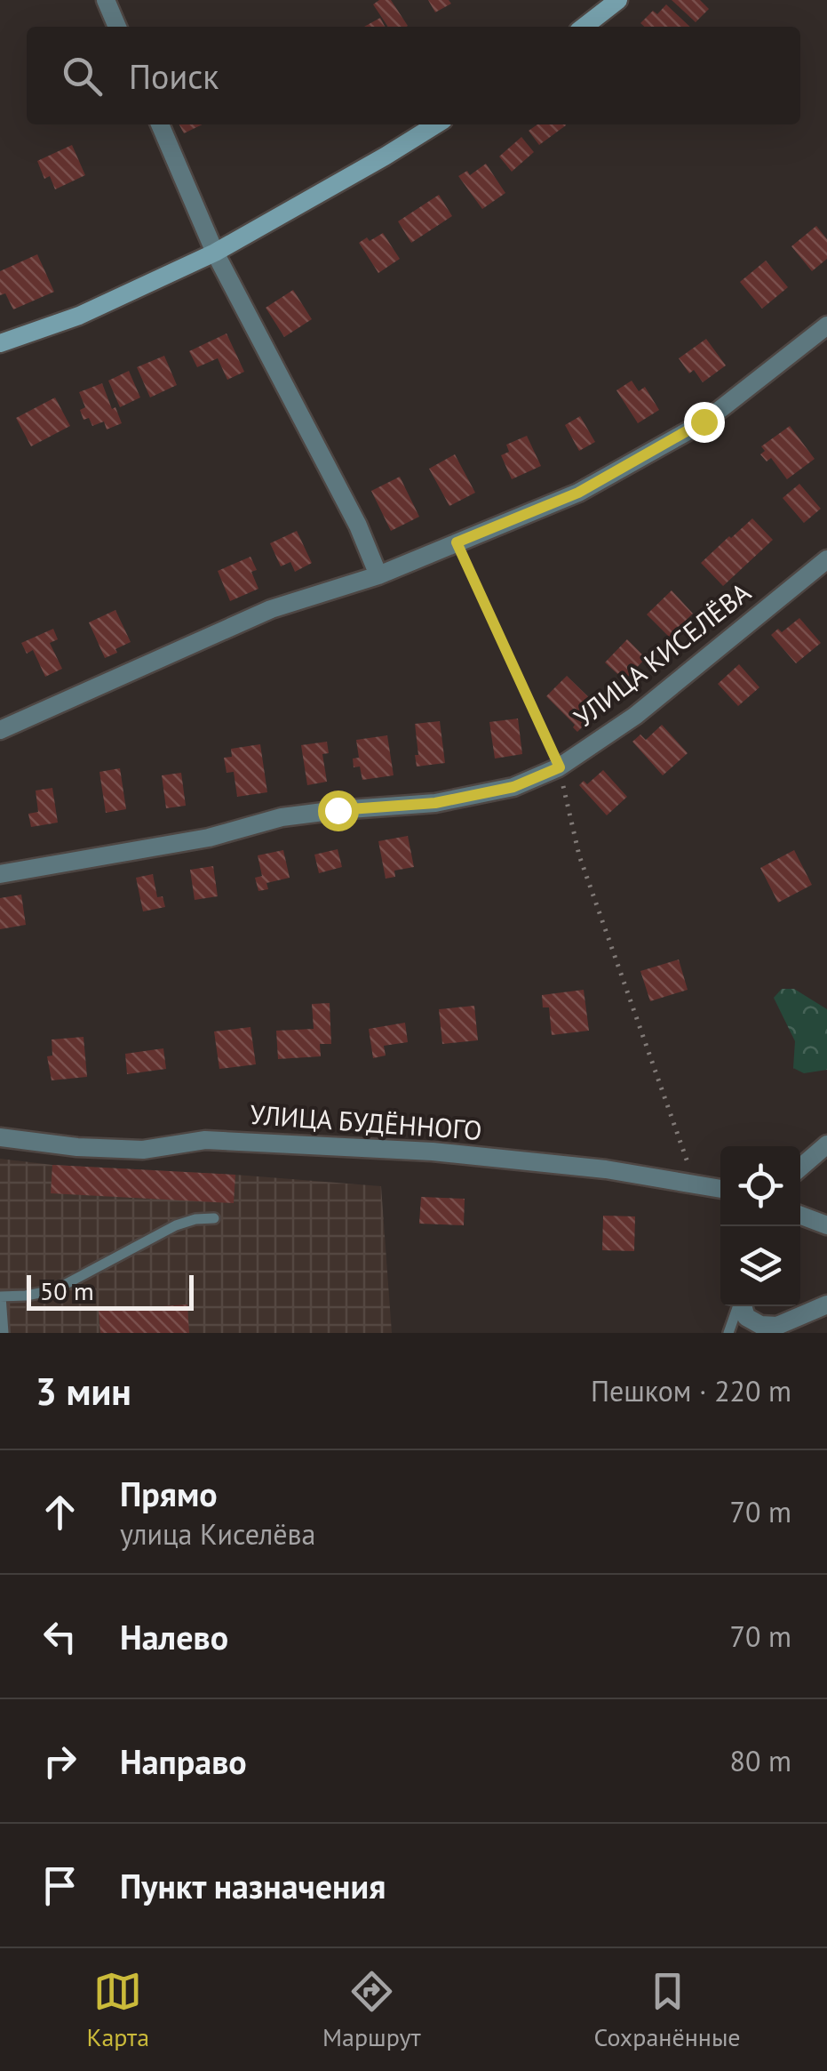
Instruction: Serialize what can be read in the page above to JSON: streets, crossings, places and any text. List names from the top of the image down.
{
  "streets": {
    "street": ["УЛИЦА КИСЕЛЁВА", "УЛИЦА БУДЁННОГО"]
  },
  "scale_bar": "50 m",
  "page": {
    "search": "Поиск",
    "scale": "50 m",
    "heading": ["3 мин", "Пешком · 220 m"],
    "list": [
      ["Прямо", "улица Киселёва", "70 m"],
      ["Налево", "70 m"],
      ["Направо", "80 m"],
      "Пункт назначения"
    ],
    "nav": ["Карта", "Маршрут", "Сохранённые"]
  }
}
